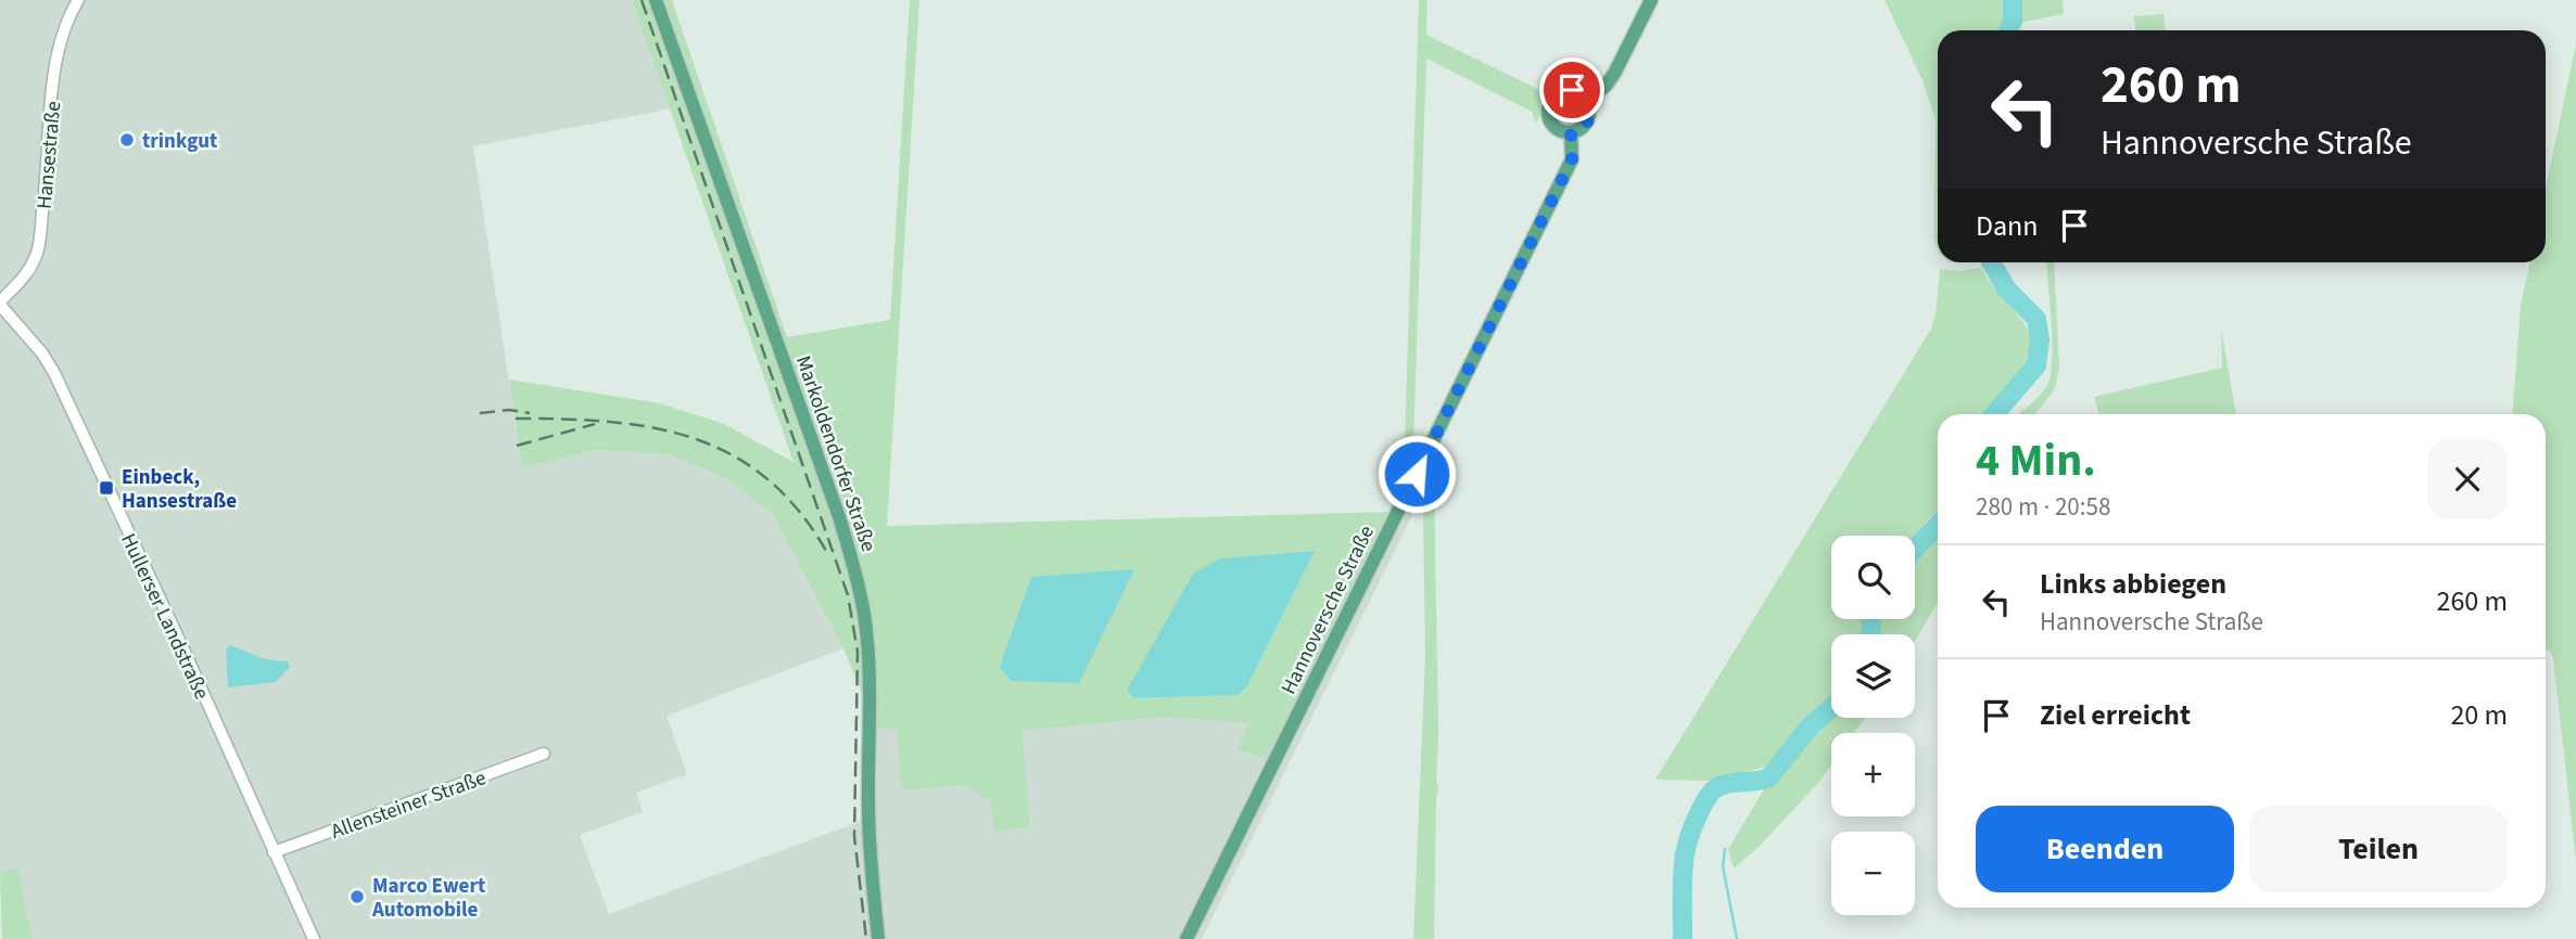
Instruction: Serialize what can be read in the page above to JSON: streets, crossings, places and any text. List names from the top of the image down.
{
  "streets": {
    "main road": ["Markoldendorfer Straße", "Hannoversche Straße"],
    "street": ["Hansestraße", "Hullerser Landstraße", "Allensteiner Straße"]
  },
  "crossings": [
    ["Hansestraße", "Hullerser Landstraße"],
    ["Hullerser Landstraße", "Allensteiner Straße"]
  ],
  "places": {
    "other": ["trinkgut", "Marco Ewert Automobile"],
    "transit": ["Einbeck, Hansestraße"]
  },
  "page": {
    "turn": ["260 m", "Hannoversche Straße"],
    "then": "Dann",
    "heading": ["4 Min.", "280 m · 20:58"],
    "map_buttons": ["+", "−"],
    "list": [
      {
        "name": "Links abbiegen",
        "note": "Hannoversche Straße",
        "value": "260 m"
      },
      {
        "name": "Ziel erreicht",
        "value": "20 m"
      }
    ],
    "buttons": ["Beenden", "Teilen"]
  }
}
